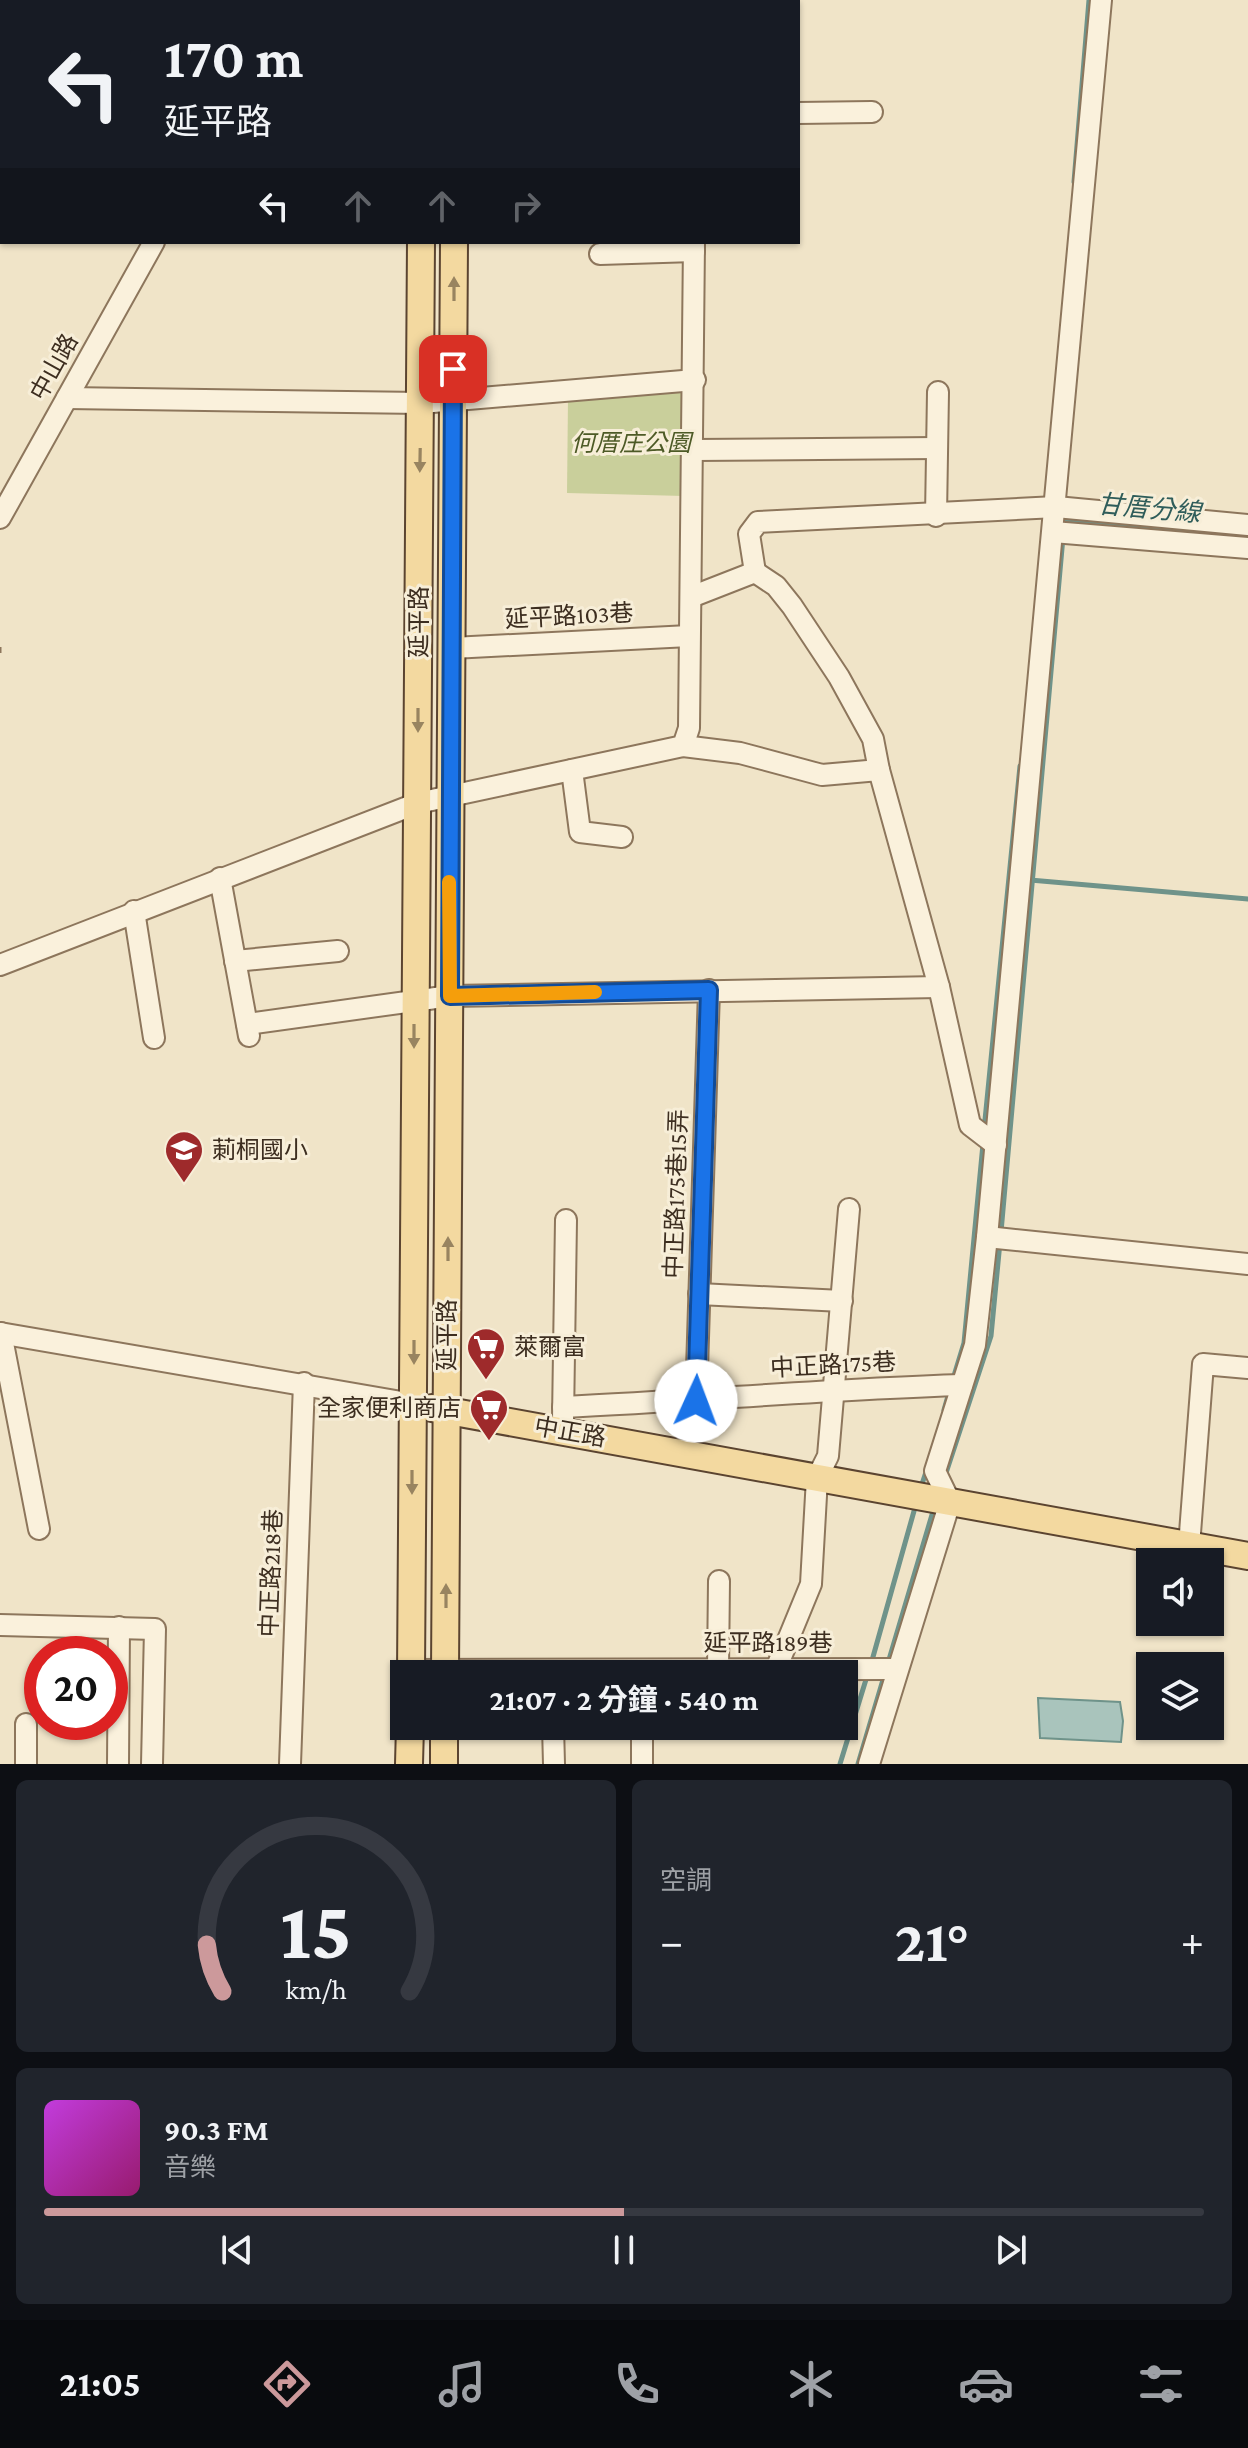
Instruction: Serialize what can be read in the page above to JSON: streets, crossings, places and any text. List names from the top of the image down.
{
  "streets": {
    "main road": ["延平路", "中正路"],
    "street": [
      "中山路",
      "延平路103巷",
      "中正路175巷15弄",
      "中正路175巷",
      "中正路218巷",
      "延平路189巷"
    ]
  },
  "crossings": [
    ["延平路103巷", "延平路"],
    ["延平路", "中正路"],
    ["中正路175巷15弄", "中正路175巷"],
    ["中正路175巷", "中正路"],
    ["中正路", "中正路218巷"]
  ],
  "water": ["甘厝分線"],
  "parks": ["何厝庄公園"],
  "places": {
    "school or university": ["莿桐國小"],
    "supermarket": ["萊爾富", "全家便利商店"]
  },
  "page": {
    "turn": ["170 m", "延平路"],
    "limit": "20",
    "trip": "21:07 · 2 分鐘 · 540 m",
    "tile": "空調",
    "heat": ["−", "21°", "+"],
    "song": ["90.3 FM", "音樂"],
    "tabs": "21:05",
    "gauge": ["15", "km/h"]
  }
}
